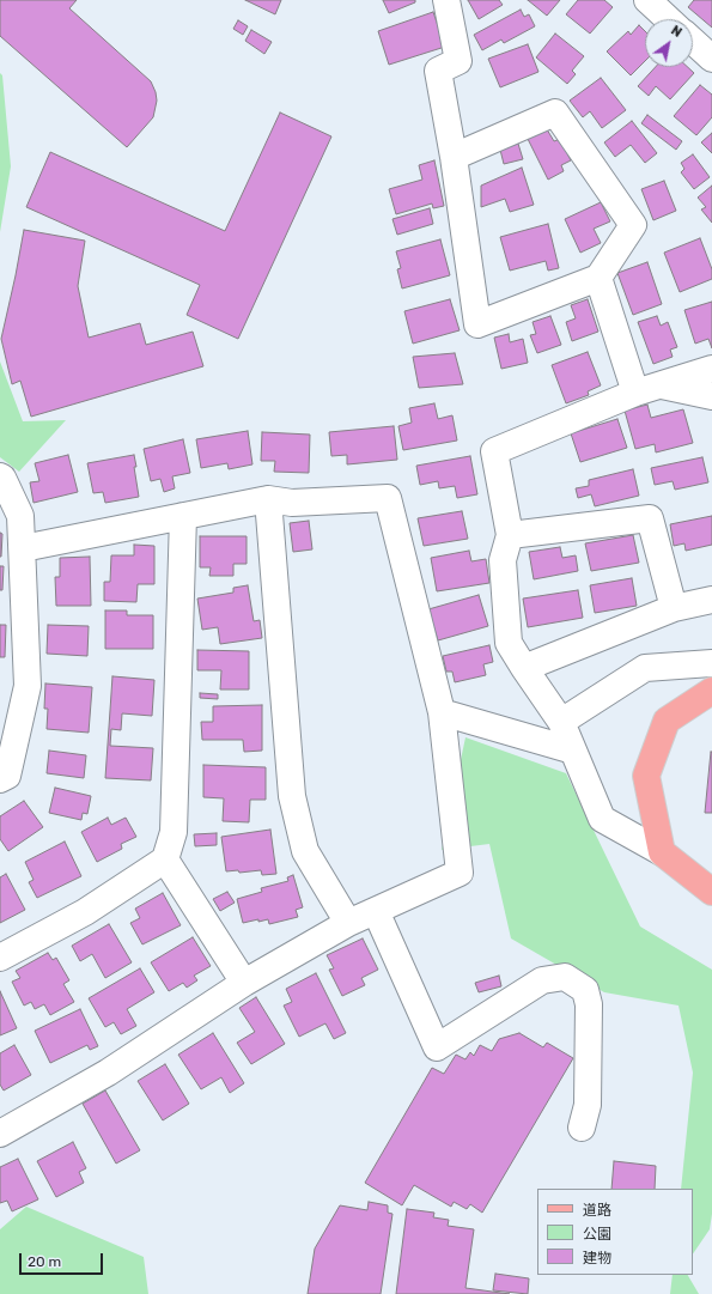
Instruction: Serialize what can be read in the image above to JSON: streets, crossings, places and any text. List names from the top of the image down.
{
  "legend": ["道路", "公園", "建物"],
  "scale_bar": "20 m",
  "north": "top right"
}
